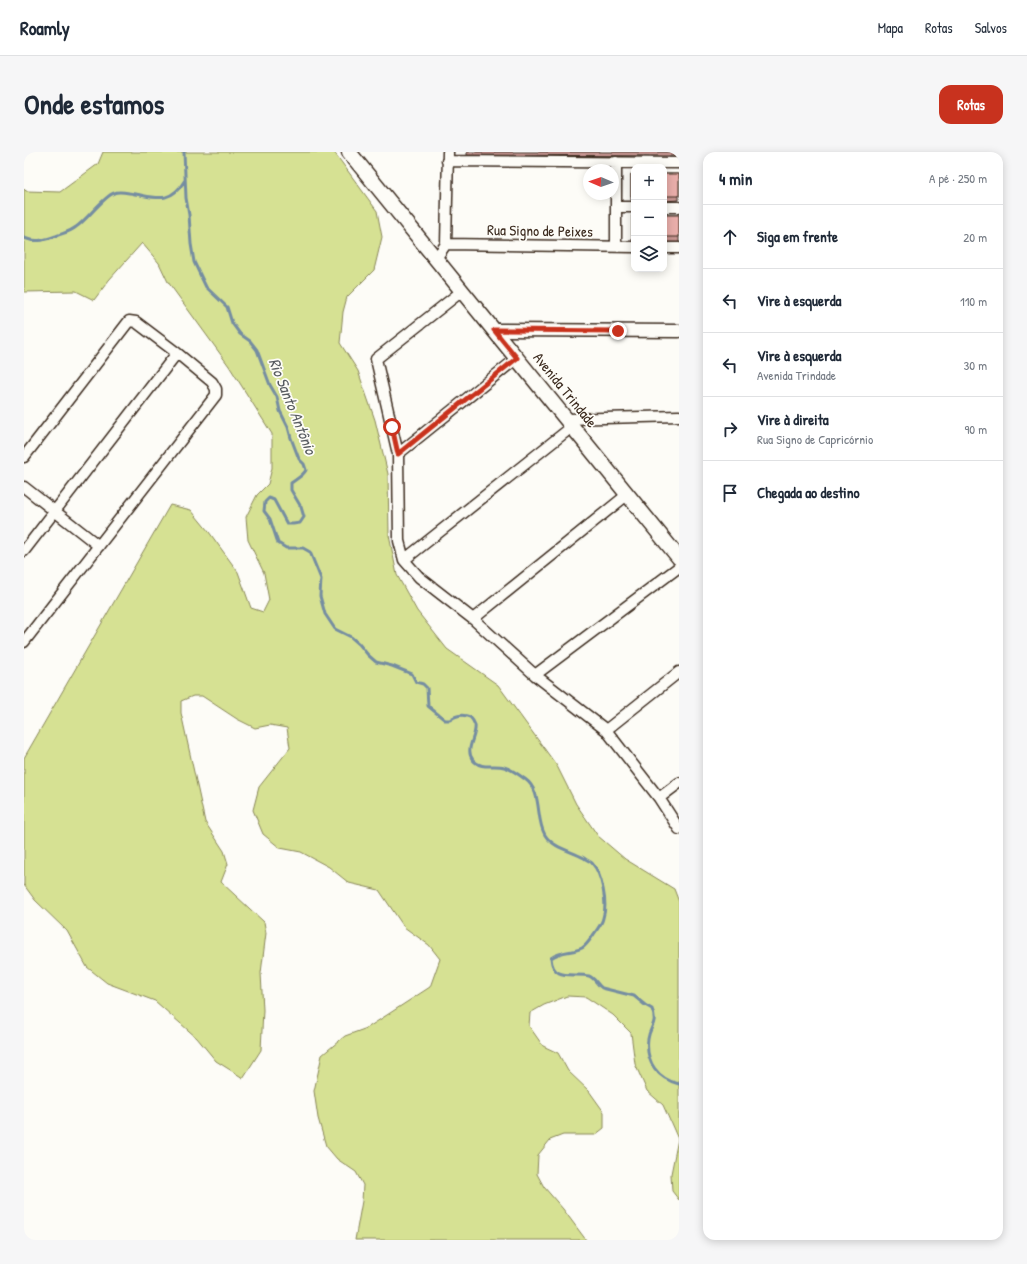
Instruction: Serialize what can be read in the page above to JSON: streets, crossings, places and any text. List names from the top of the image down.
{
  "streets": {
    "main road": ["Avenida Trindade"],
    "street": ["Rua Signo de Peixes"]
  },
  "water": ["Rio Santo Antônio"],
  "north": "left",
  "page": {
    "header": "Roamly",
    "nav": ["Mapa", "Rotas", "Salvos"],
    "title": "Onde estamos",
    "buttons": "Rotas",
    "heading": ["4 min", "A pé · 250 m"],
    "map_buttons": ["+", "−"],
    "list": [
      ["Siga em frente", "20 m"],
      ["Vire à esquerda", "110 m"],
      ["Vire à esquerda", "Avenida Trindade", "30 m"],
      ["Vire à direita", "Rua Signo de Capricórnio", "90 m"],
      "Chegada ao destino"
    ]
  }
}
